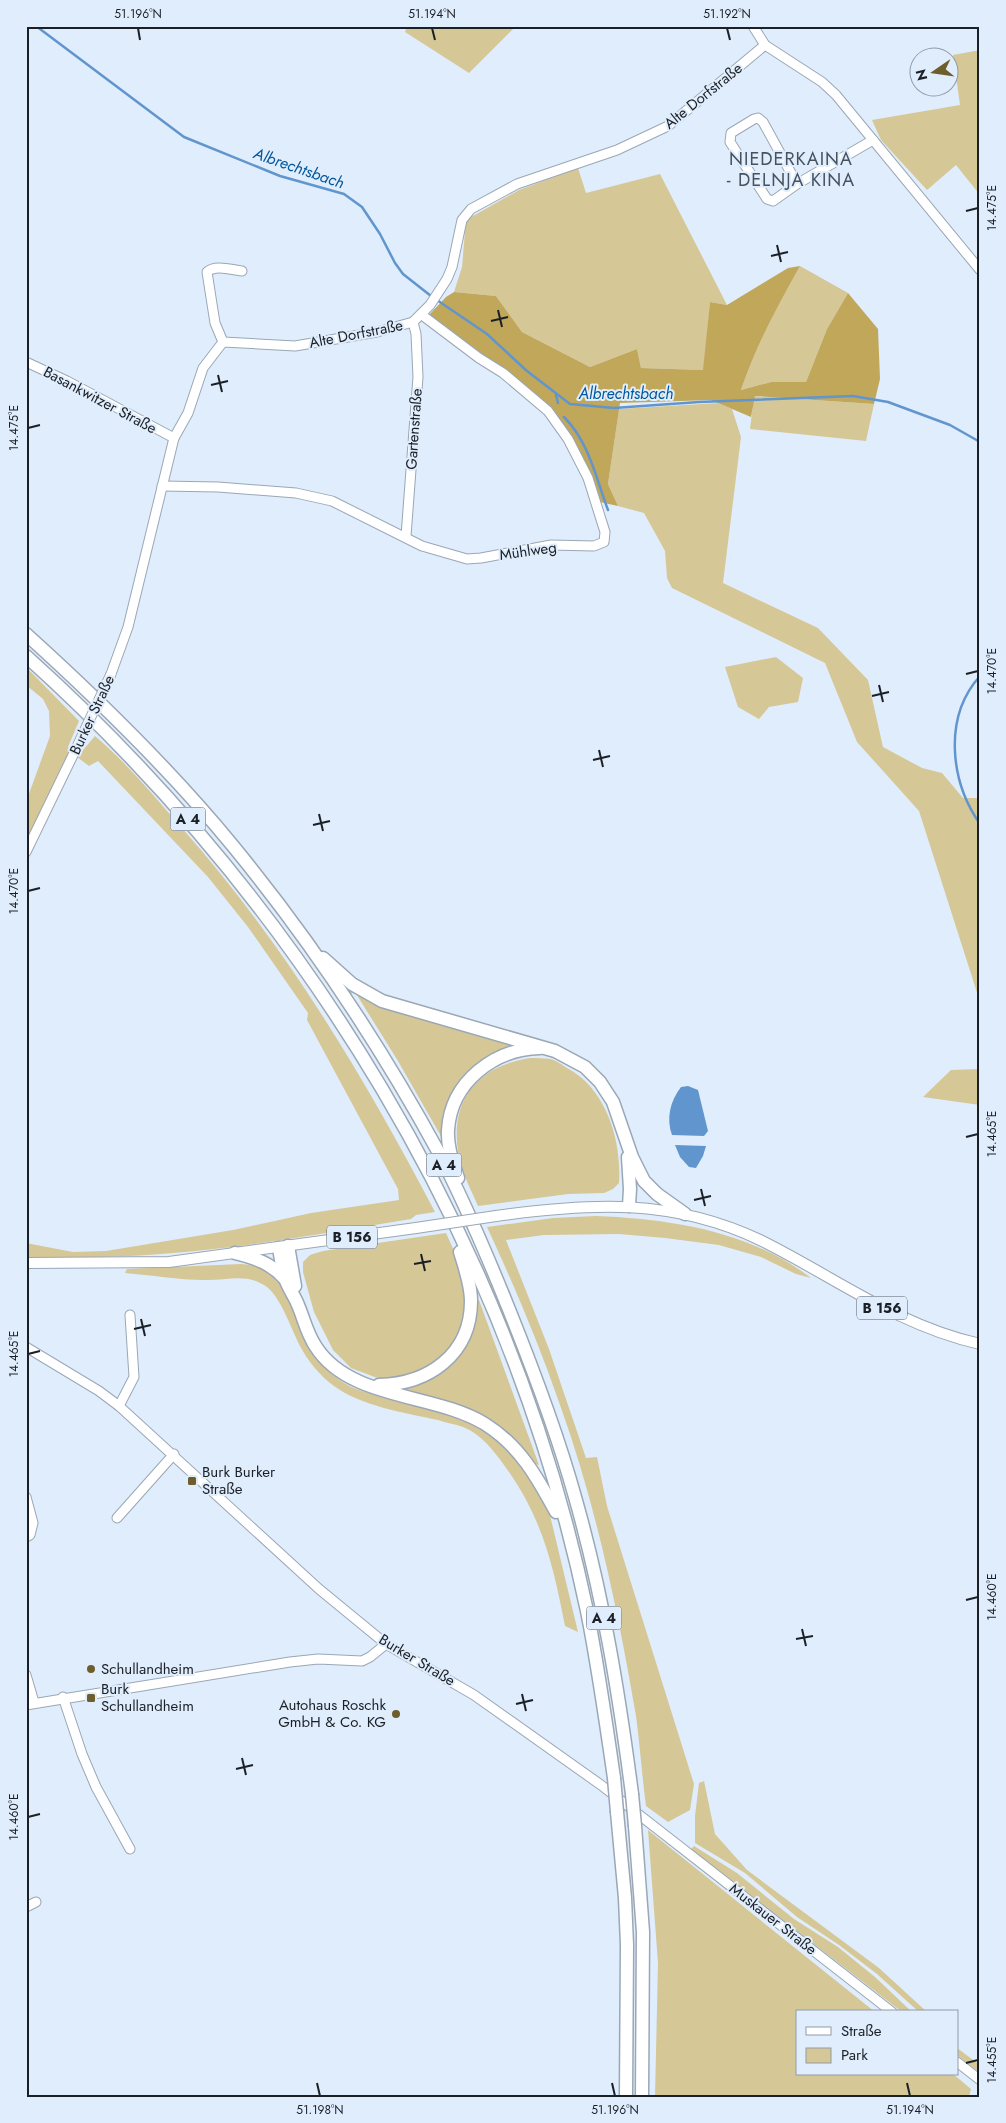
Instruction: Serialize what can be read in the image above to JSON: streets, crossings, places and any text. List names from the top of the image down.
{
  "streets": {
    "highway": ["A 4"],
    "main road": ["B 156"],
    "street": [
      "Alte Dorfstraße",
      "Basankwitzer Straße",
      "Gartenstraße",
      "Mühlweg",
      "Burker Straße",
      "Muskauer Straße"
    ]
  },
  "crossings": [
    ["Alte Dorfstraße", "Gartenstraße"],
    ["Alte Dorfstraße", "Mühlweg"],
    ["Mühlweg", "Burker Straße"],
    ["Burker Straße", "Muskauer Straße"]
  ],
  "districts": ["NIEDERKAINA - DELNJA KINA"],
  "water": ["Albrechtsbach"],
  "places": {
    "transit": ["Burk Burker Straße", "Burk Schullandheim"],
    "other": ["Schullandheim", "Autohaus Roschk GmbH & Co. KG"]
  },
  "legend": ["Straße", "Park"],
  "north": "left",
  "coordinates": [
    "51.196°N",
    "51.194°N",
    "51.192°N",
    "14.475°E",
    "14.470°E",
    "14.465°E",
    "14.460°E",
    "14.455°E",
    "51.198°N"
  ]
}
